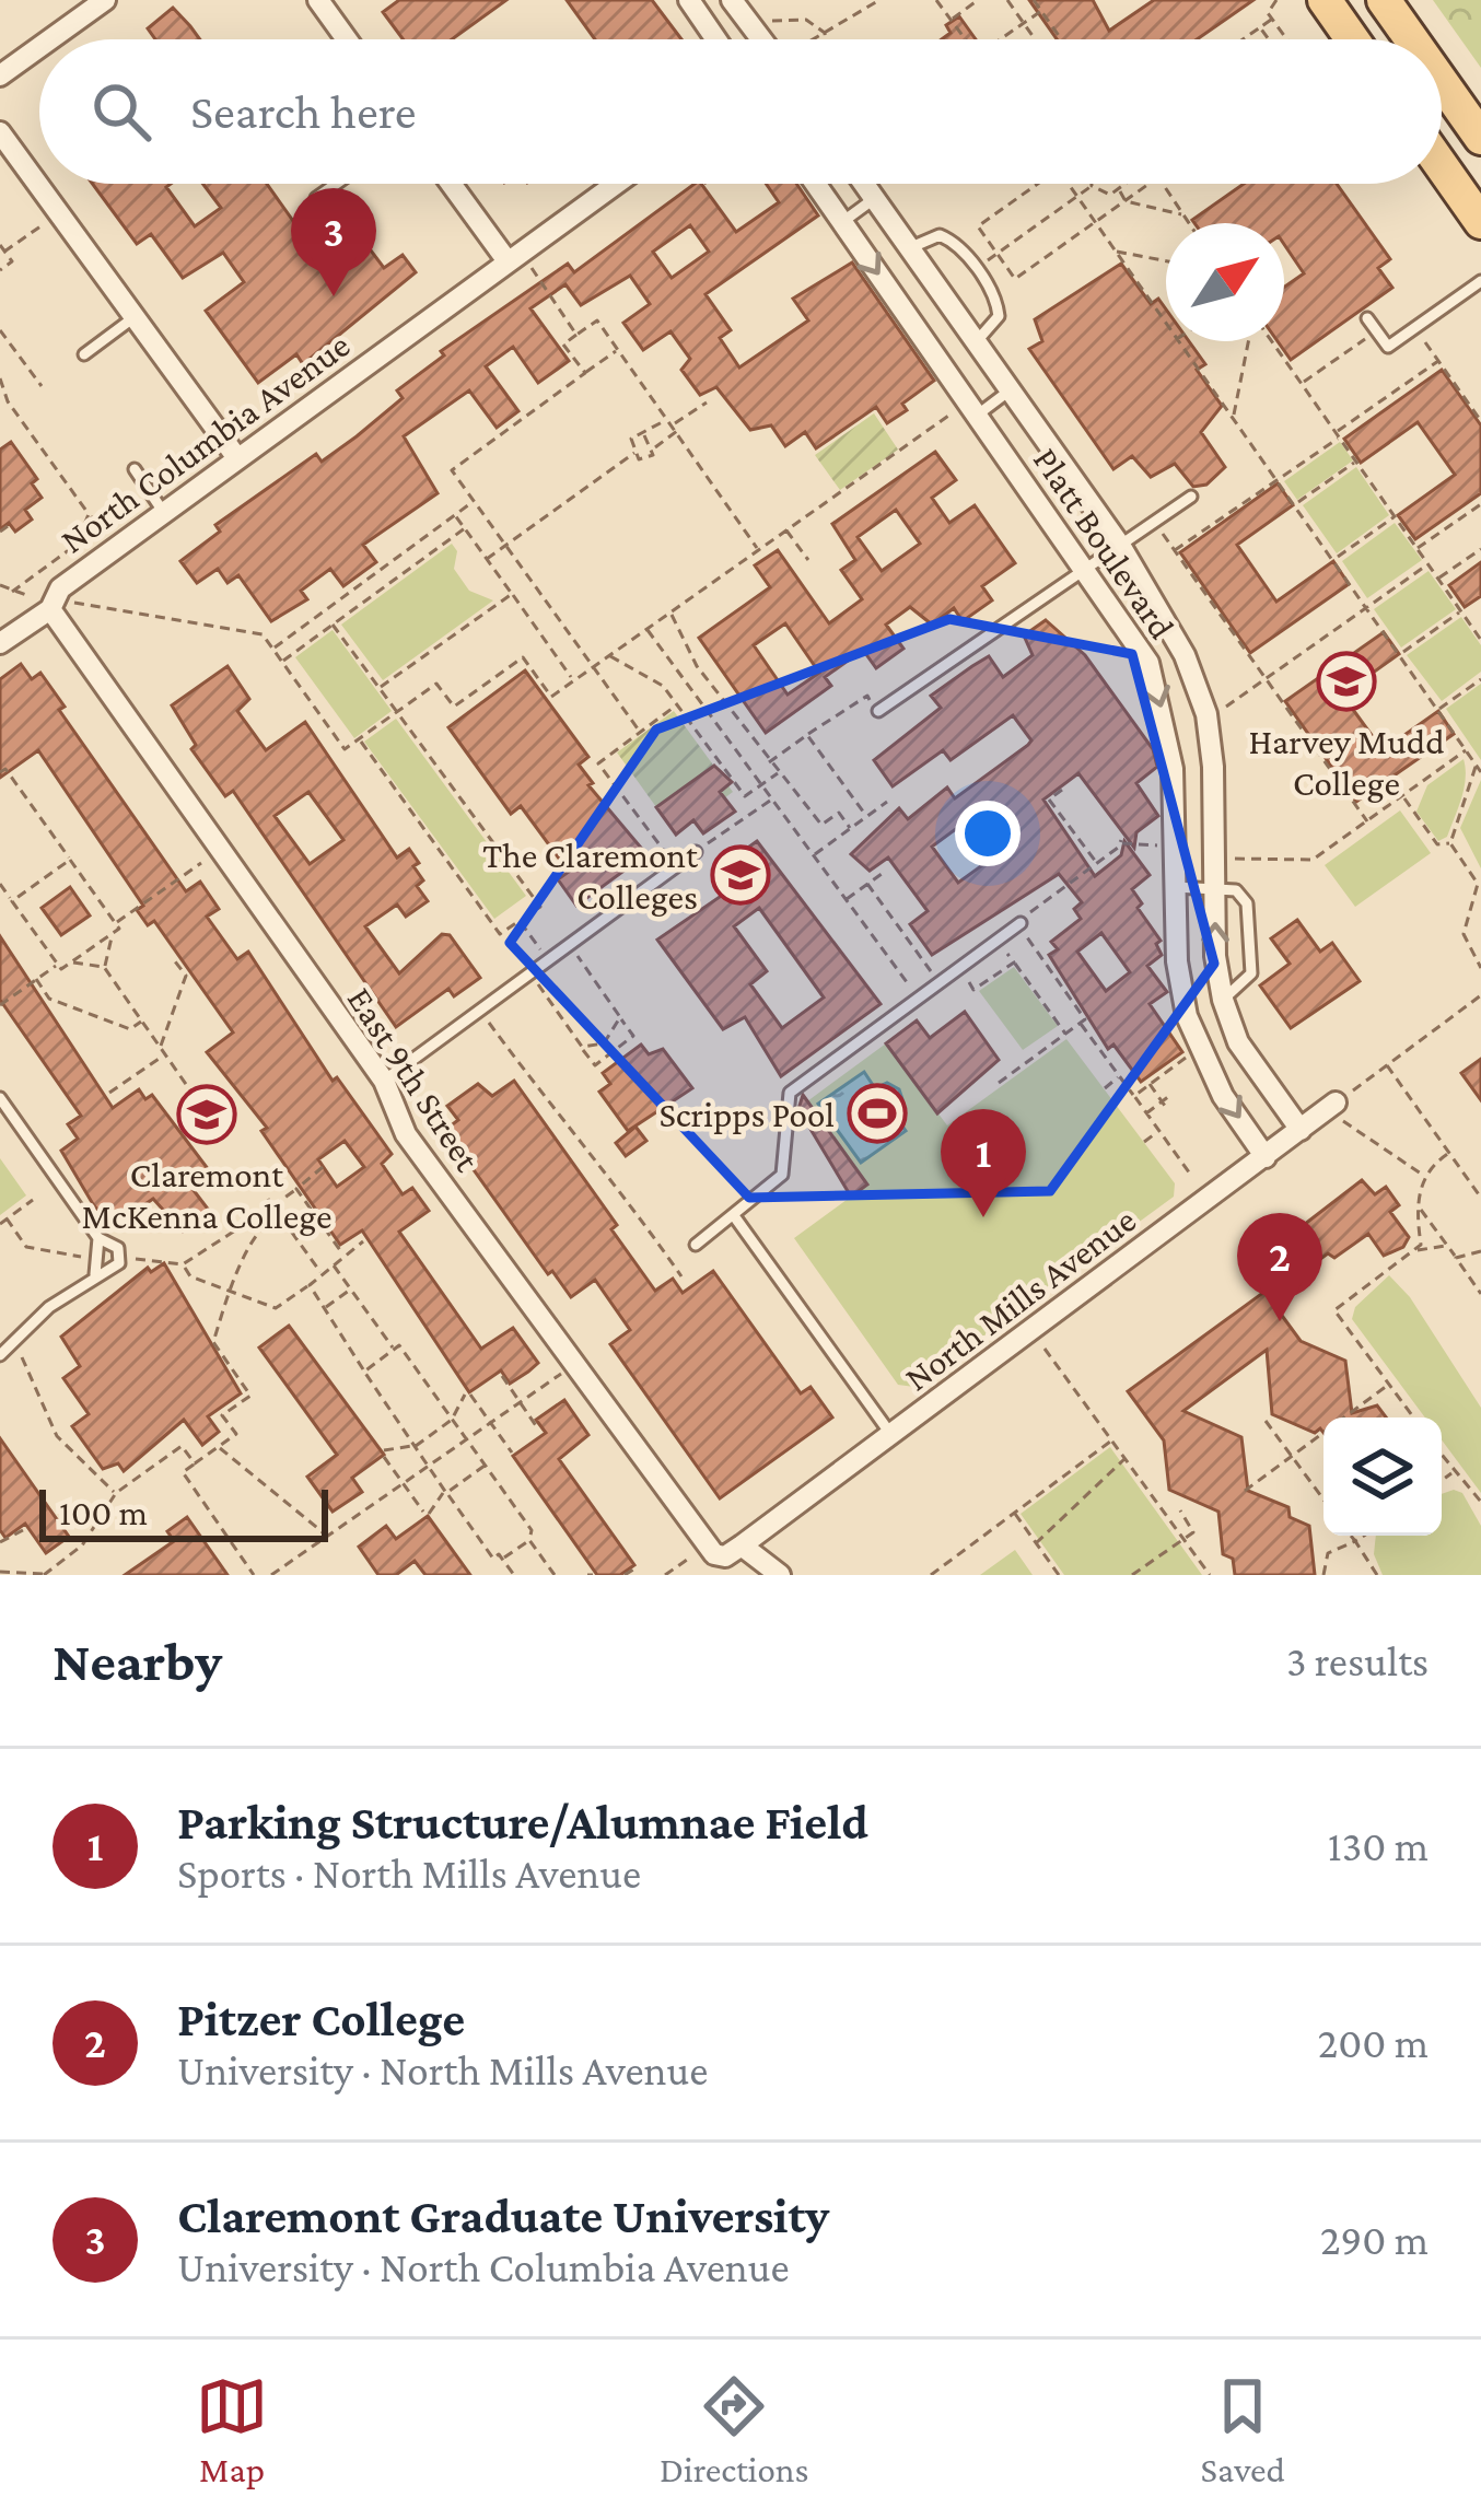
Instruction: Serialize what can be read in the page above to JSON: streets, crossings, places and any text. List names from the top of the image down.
{
  "streets": {
    "street": [
      "North Columbia Avenue",
      "Platt Boulevard",
      "East 9th Street",
      "North Mills Avenue"
    ]
  },
  "crossings": [
    ["North Columbia Avenue", "East 9th Street"],
    ["Platt Boulevard", "North Mills Avenue"]
  ],
  "places": {
    "school or university": ["Harvey Mudd College", "The Claremont Colleges", "Claremont McKenna College"],
    "sports": ["Scripps Pool"]
  },
  "scale_bar": "100 m",
  "north": "top right",
  "page": {
    "search": "Search here",
    "pins": ["3", "1", "2"],
    "scale": "100 m",
    "heading": ["Nearby", "3 results"],
    "list": [
      {
        "mark": "1",
        "name": "Parking Structure/Alumnae Field",
        "note": "Sports · North Mills Avenue",
        "value": "130 m"
      },
      {
        "mark": "2",
        "name": "Pitzer College",
        "note": "University · North Mills Avenue",
        "value": "200 m"
      },
      {
        "mark": "3",
        "name": "Claremont Graduate University",
        "note": "University · North Columbia Avenue",
        "value": "290 m"
      }
    ],
    "nav": ["Map", "Directions", "Saved"]
  }
}
